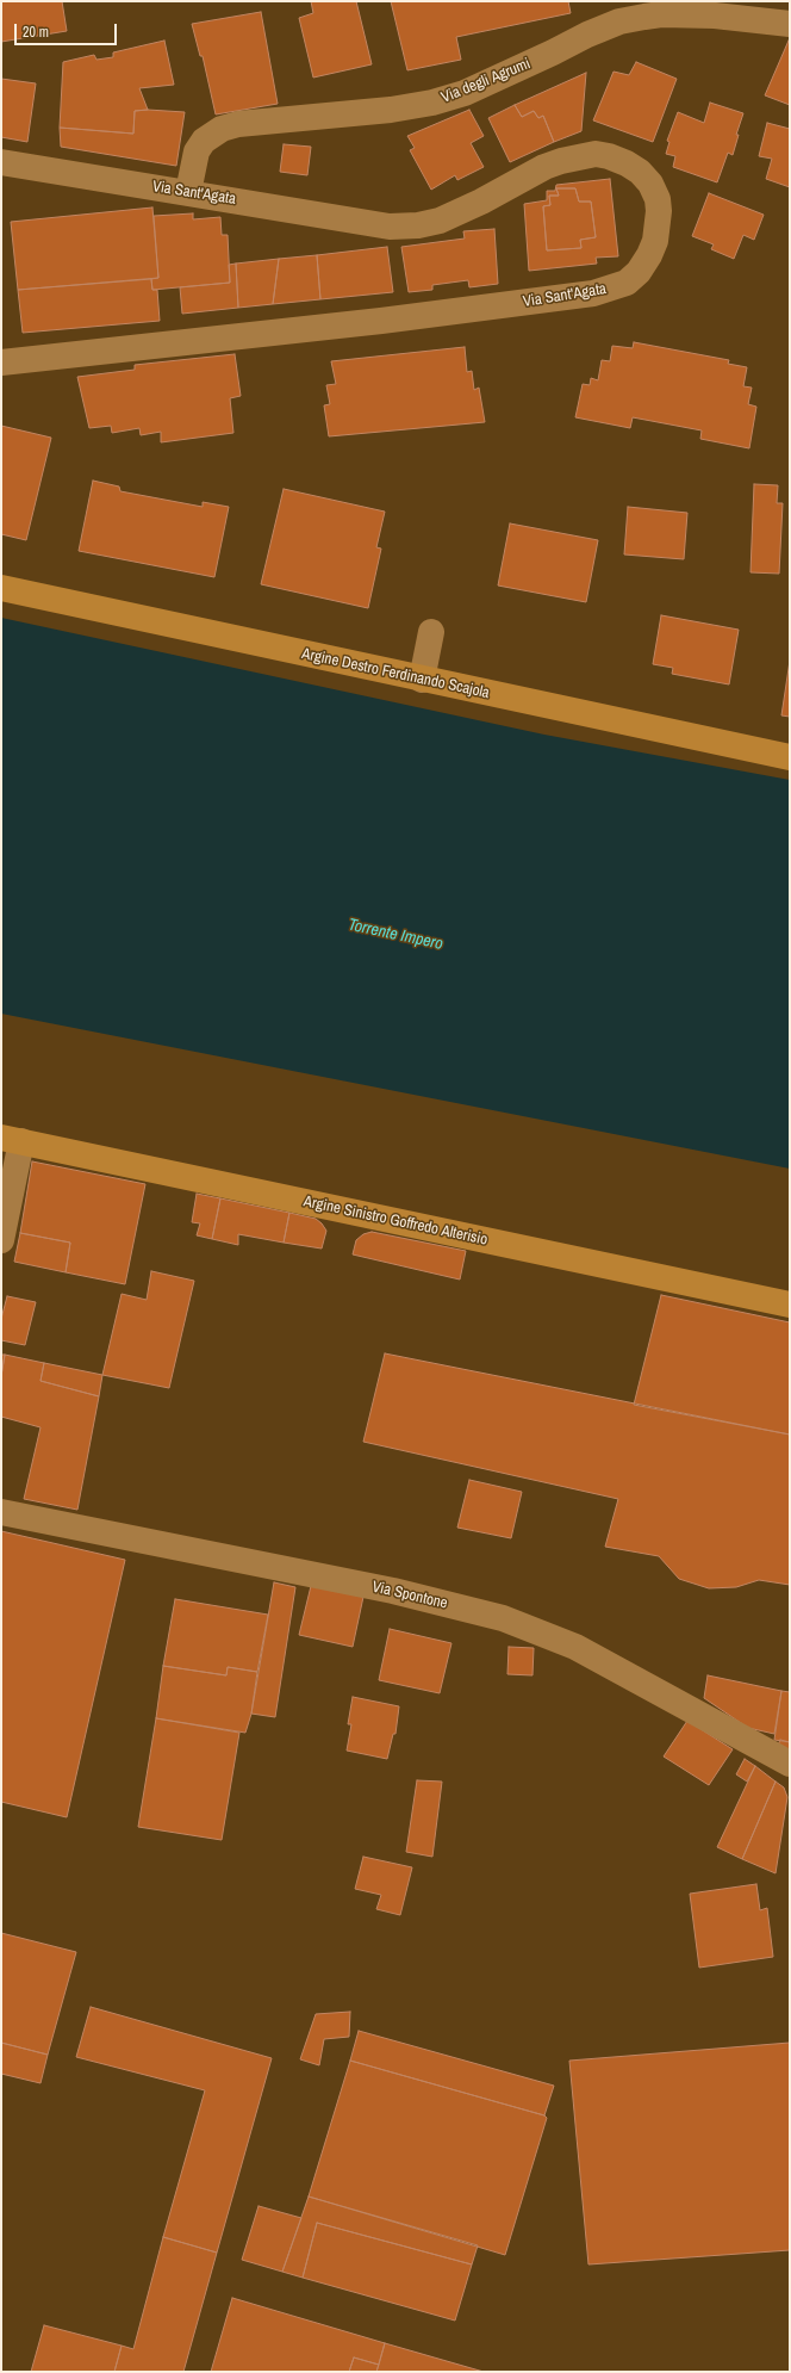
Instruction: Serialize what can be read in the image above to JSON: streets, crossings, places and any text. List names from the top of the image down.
{
  "streets": {
    "main road": ["Argine Destro Ferdinando Scajola", "Argine Sinistro Goffredo Alterisio"],
    "street": ["Via degli Agrumi", "Via Sant'Agata", "Via Spontone"]
  },
  "crossings": [
    ["Via degli Agrumi", "Via Sant'Agata"]
  ],
  "water": ["Torrente Impero"],
  "scale_bar": "20 m"
}
